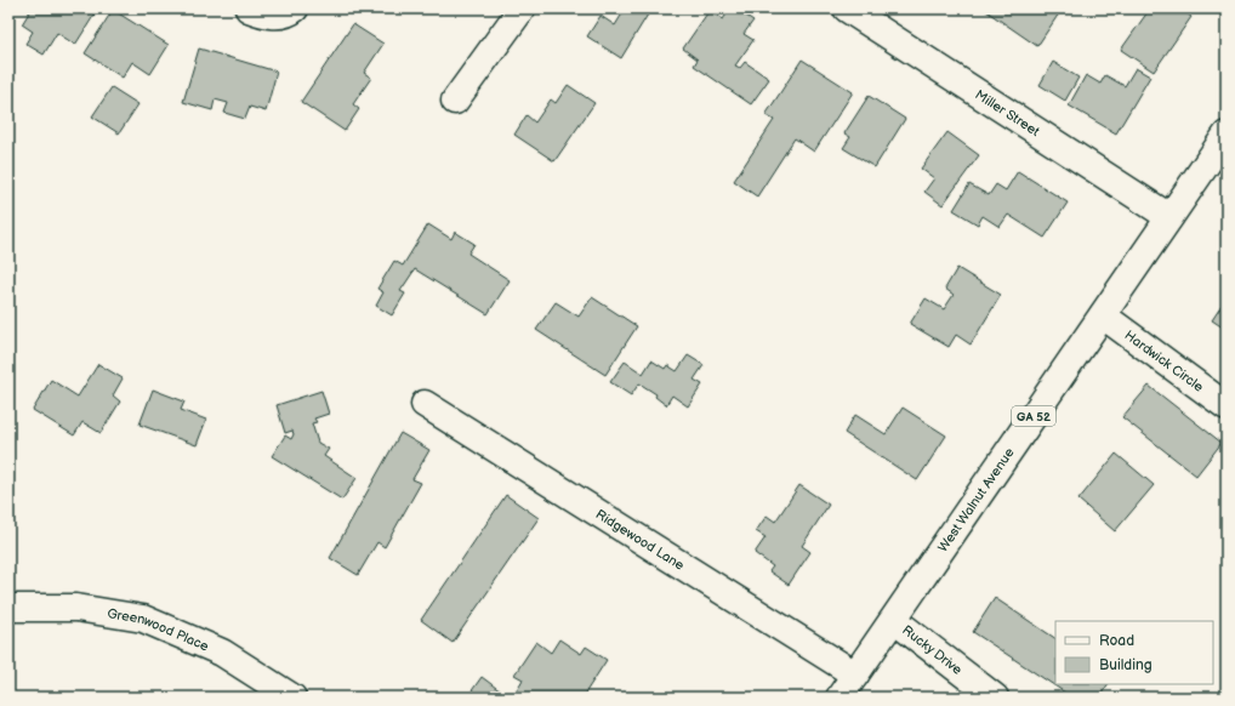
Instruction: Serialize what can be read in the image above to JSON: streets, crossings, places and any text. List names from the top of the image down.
{
  "streets": {
    "street": [
      "Miller Street",
      "Hardwick Circle",
      "GA 52",
      "West Walnut Avenue",
      "Ridgewood Lane",
      "Greenwood Place",
      "Rucky Drive"
    ]
  },
  "crossings": [
    ["Miller Street", "West Walnut Avenue"],
    ["Hardwick Circle", "West Walnut Avenue"],
    ["West Walnut Avenue", "Ridgewood Lane"],
    ["West Walnut Avenue", "Rucky Drive"]
  ],
  "legend": ["Road", "Building"]
}
